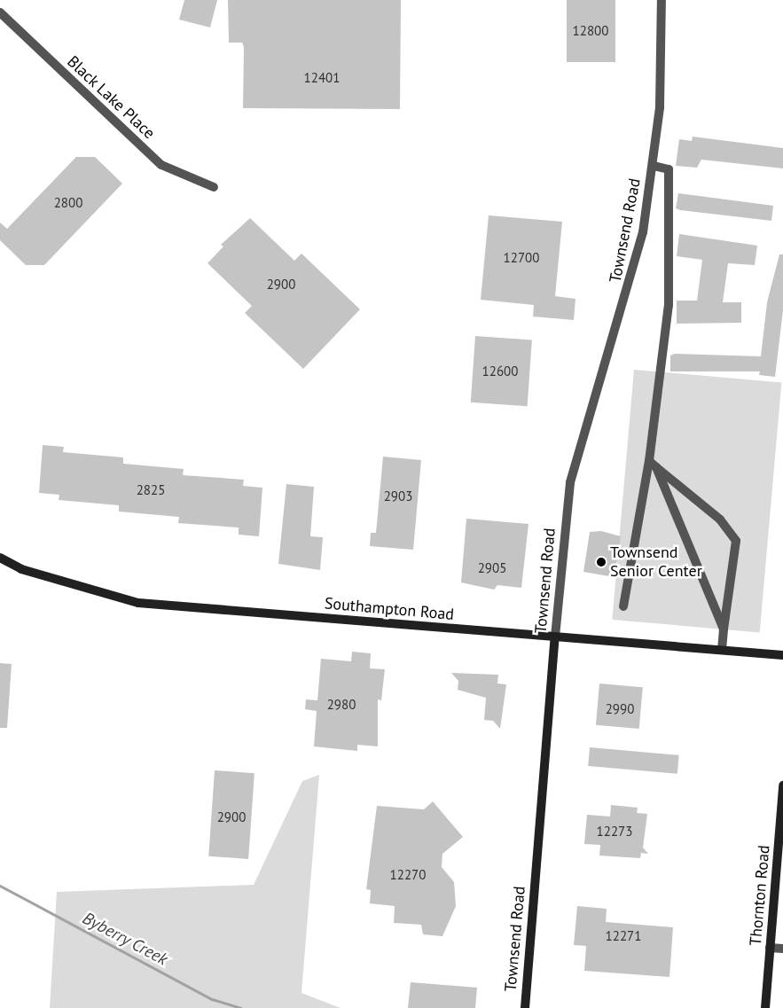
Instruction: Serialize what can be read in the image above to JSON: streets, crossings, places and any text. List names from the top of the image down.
{
  "streets": {
    "street": [
      "Black Lake Place",
      "Townsend Road",
      "Southampton Road",
      "Thornton Road"
    ]
  },
  "crossings": [
    ["Townsend Road", "Southampton Road"]
  ],
  "water": ["Byberry Creek"],
  "places": ["Townsend Senior Center"],
  "house_numbers": [
    "12800",
    "12401",
    "2800",
    "12700",
    "2900",
    "12600",
    "2825",
    "2903",
    "2905",
    "2980",
    "2990",
    "2900",
    "12273",
    "12270",
    "12271"
  ]
}
